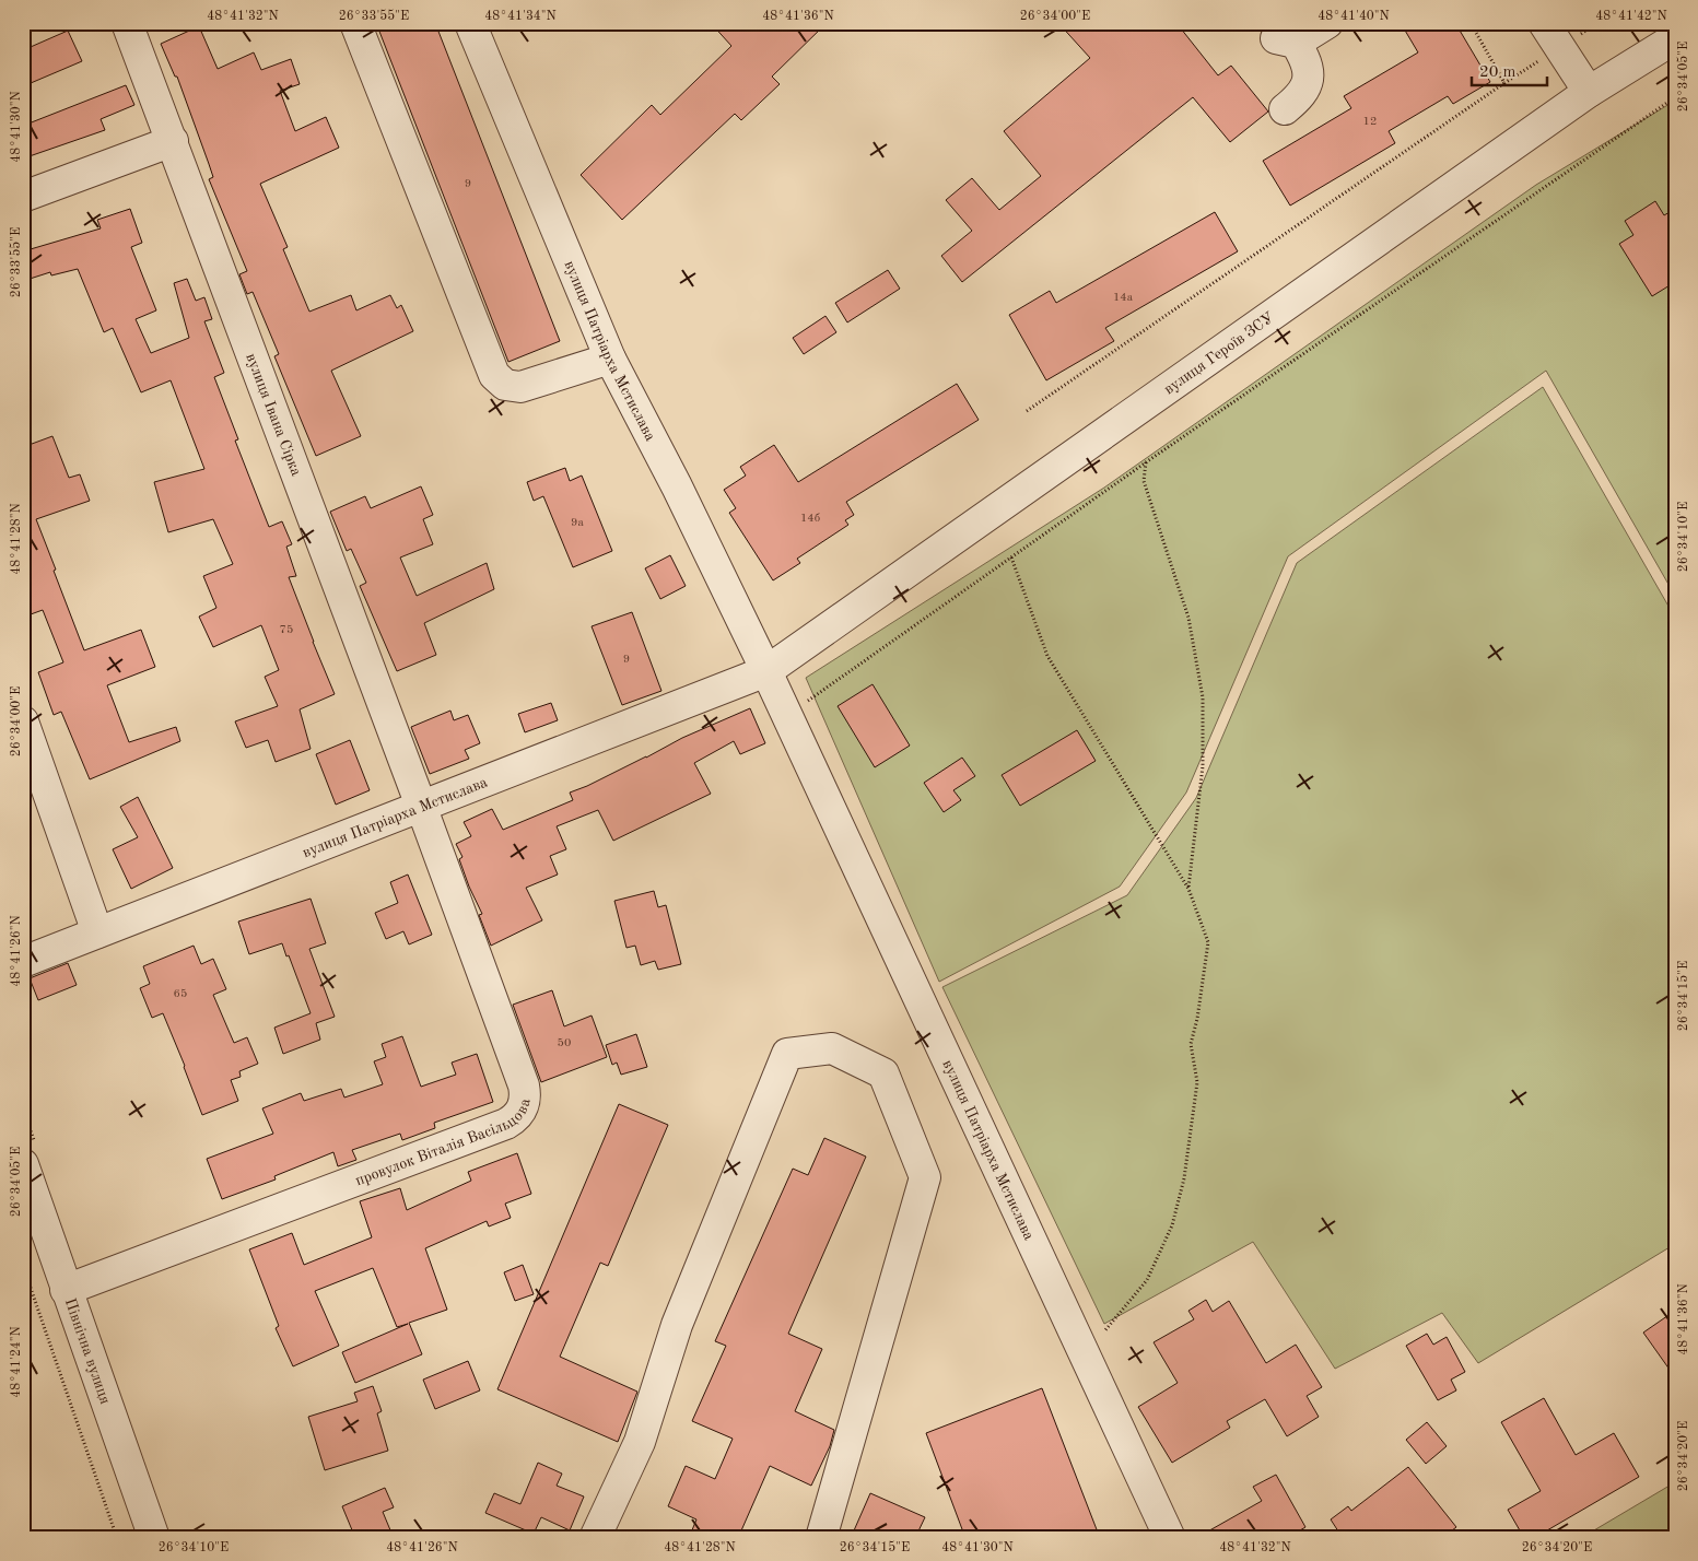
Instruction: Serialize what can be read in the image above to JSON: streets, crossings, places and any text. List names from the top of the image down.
{
  "streets": {
    "street": [
      "вулиця Патріарха Мстислава",
      "вулиця Героїв ЗСУ",
      "вулиця Івана Сірка",
      "провулок Віталія Васільцова",
      "Північна вулиця"
    ]
  },
  "crossings": [
    ["вулиця Патріарха Мстислава", "вулиця Героїв ЗСУ"],
    ["вулиця Патріарха Мстислава", "вулиця Івана Сірка"],
    ["вулиця Патріарха Мстислава", "провулок Віталія Васільцова"],
    ["вулиця Івана Сірка", "провулок Віталія Васільцова"],
    ["провулок Віталія Васільцова", "Північна вулиця"]
  ],
  "house_numbers": [
    "12",
    "9",
    "14а",
    "14б",
    "9а",
    "75",
    "9",
    "65",
    "50"
  ],
  "scale_bar": "20 m",
  "coordinates": [
    "48°41'32\"N",
    "26°33'55\"E",
    "48°41'34\"N",
    "48°41'36\"N",
    "26°34'00\"E",
    "48°41'40\"N",
    "48°41'42\"N",
    "26°34'05\"E",
    "48°41'30\"N",
    "26°34'10\"E",
    "48°41'28\"N",
    "48°41'26\"N",
    "26°34'15\"E",
    "48°41'24\"N",
    "26°34'20\"E"
  ]
}
